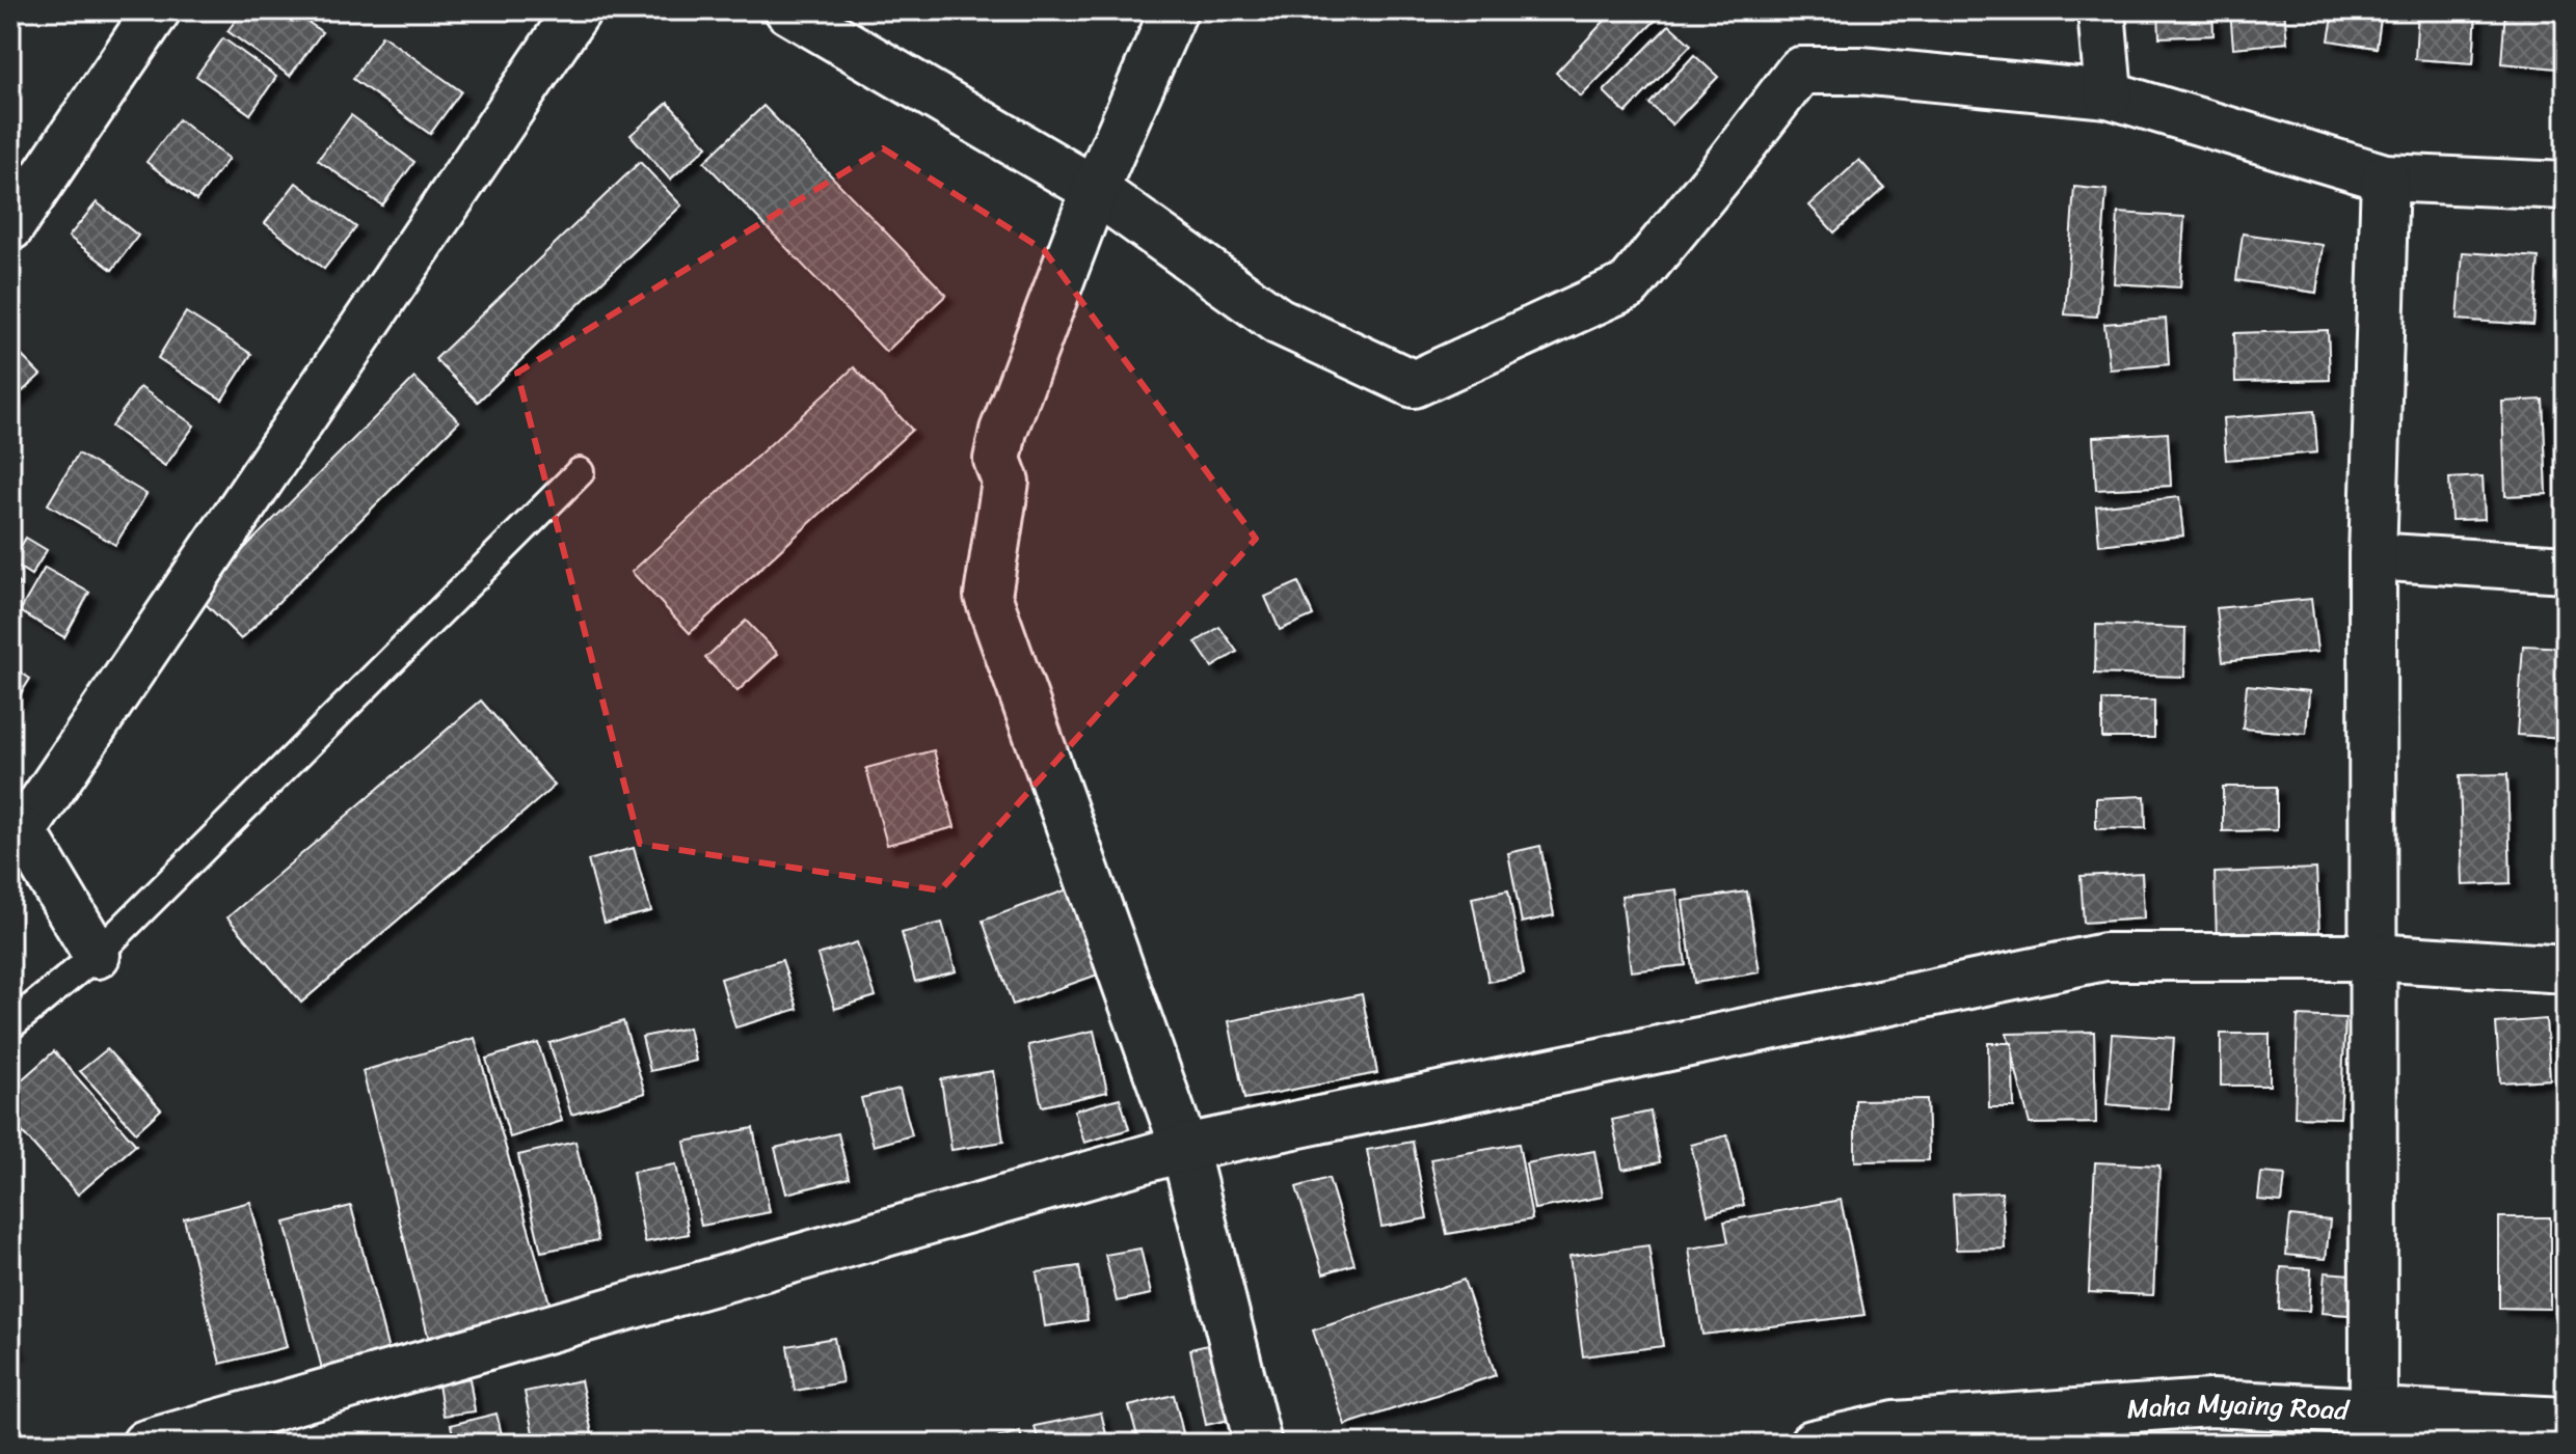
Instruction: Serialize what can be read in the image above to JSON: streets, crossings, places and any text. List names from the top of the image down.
{
  "streets": {
    "street": ["Maha Myaing Road"]
  }
}
